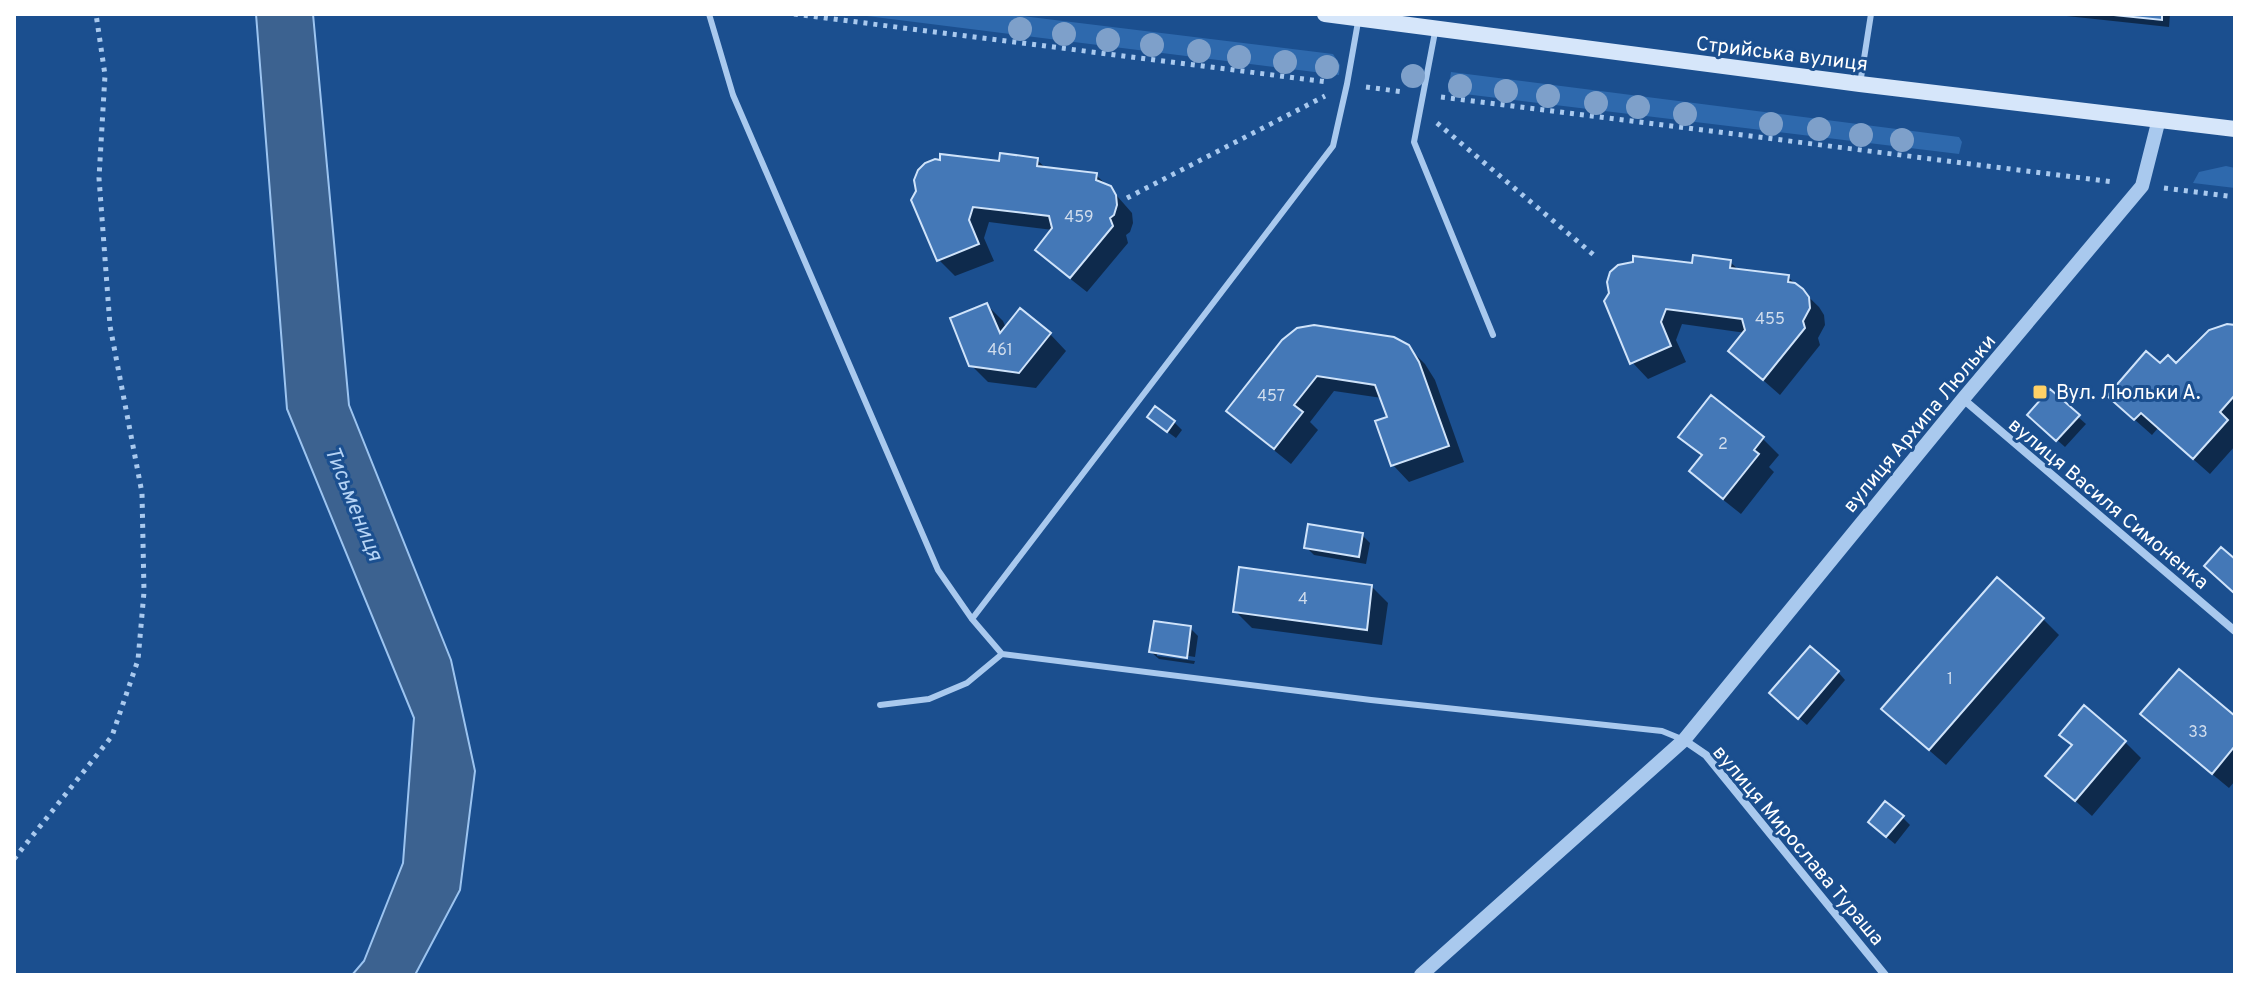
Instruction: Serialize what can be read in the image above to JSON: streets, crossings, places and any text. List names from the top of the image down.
{
  "streets": {
    "main road": ["Стрийська вулиця"],
    "street": ["вулиця Архипа Люльки", "вулиця Василя Симоненка", "вулиця Мирослава Тураша"]
  },
  "crossings": [
    ["Стрийська вулиця", "вулиця Архипа Люльки"],
    ["вулиця Архипа Люльки", "вулиця Василя Симоненка"],
    ["вулиця Архипа Люльки", "вулиця Мирослава Тураша"]
  ],
  "water": ["Тисьмениця"],
  "places": {
    "transit": ["Вул. Люльки А."]
  },
  "house_numbers": [
    "459",
    "455",
    "461",
    "457",
    "2",
    "4",
    "1",
    "33"
  ]
}
